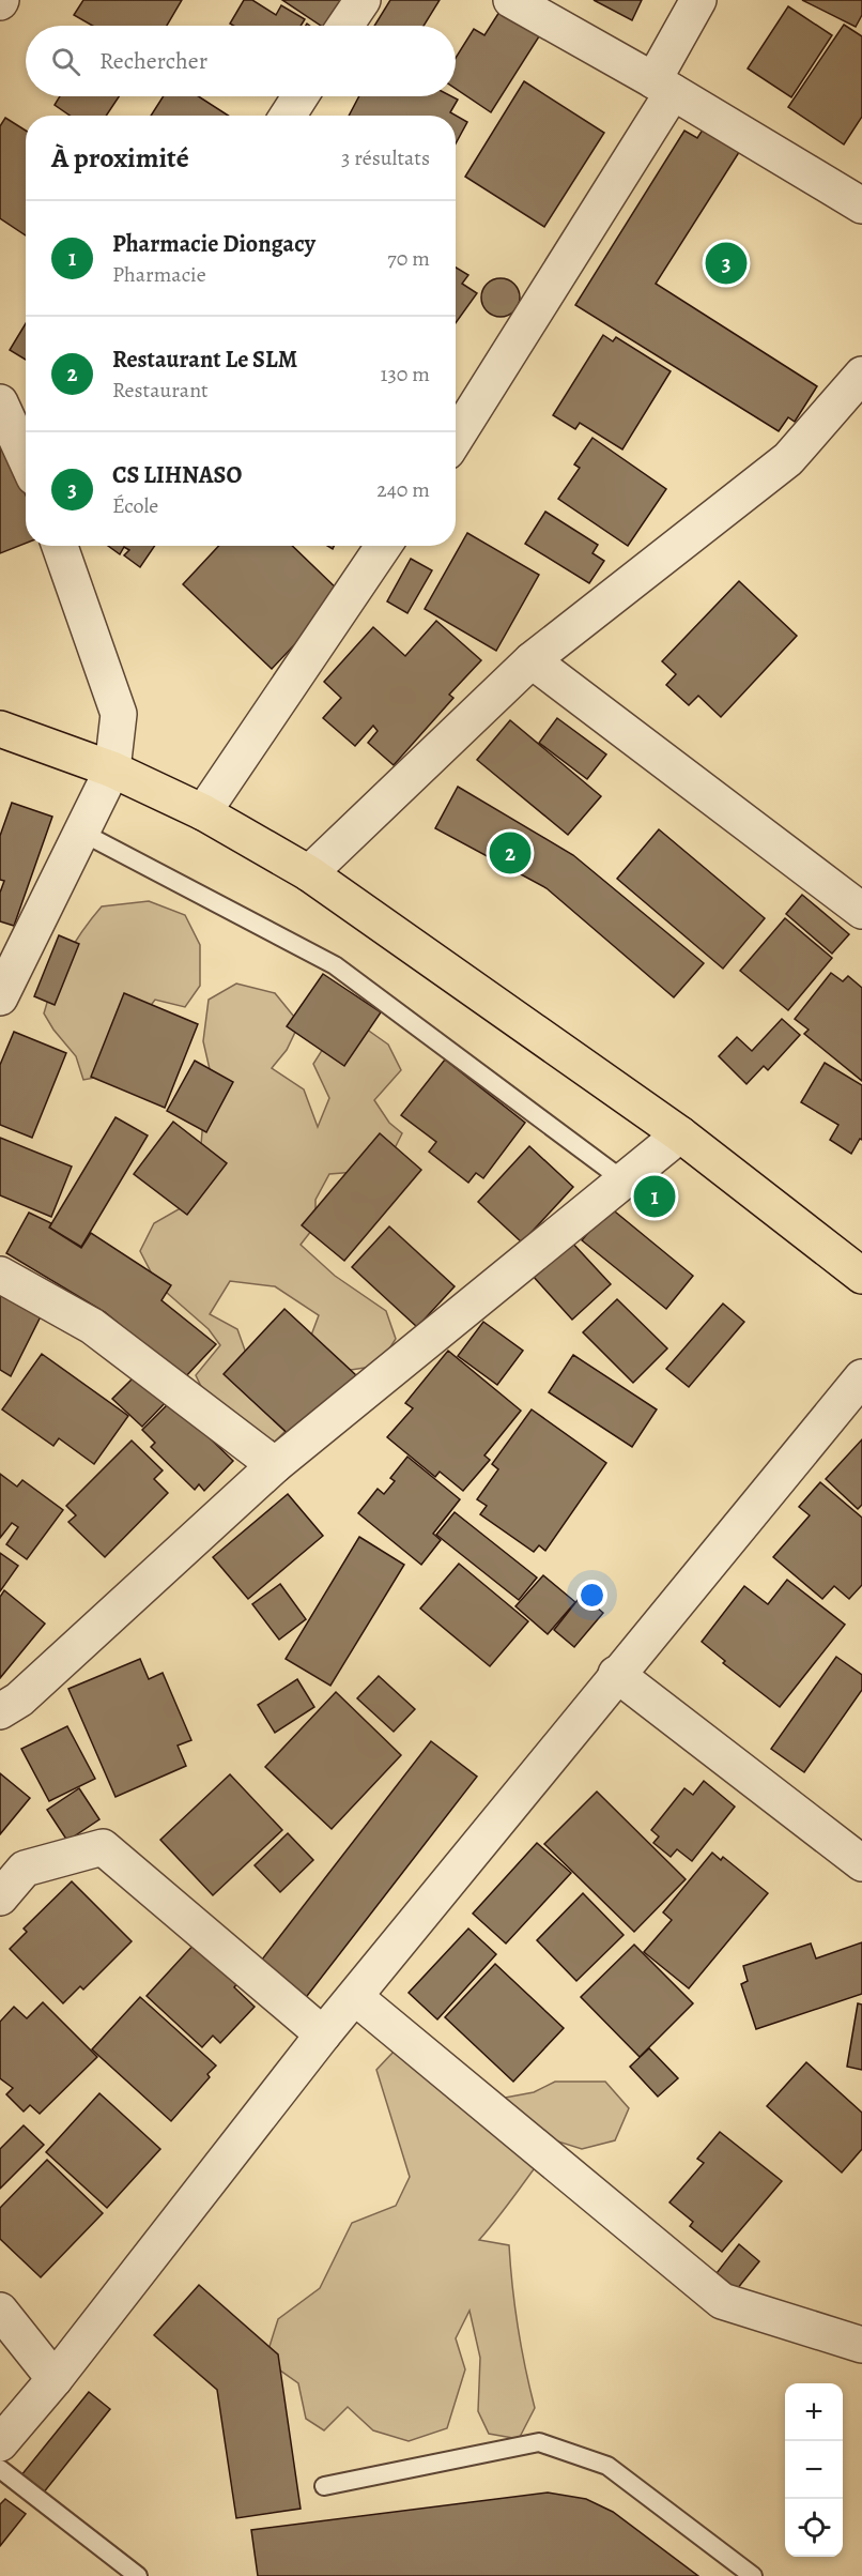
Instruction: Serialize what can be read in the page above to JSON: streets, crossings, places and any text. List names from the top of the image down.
{
  "page": {
    "search": "Rechercher",
    "heading": ["À proximité", "3 résultats"],
    "list": [
      {
        "mark": "1",
        "name": "Pharmacie Diongacy",
        "note": "Pharmacie",
        "value": "70 m"
      },
      {
        "mark": "2",
        "name": "Restaurant Le SLM",
        "note": "Restaurant",
        "value": "130 m"
      },
      {
        "mark": "3",
        "name": "CS LIHNASO",
        "note": "École",
        "value": "240 m"
      }
    ],
    "pins": ["3", "2", "1"],
    "map_buttons": ["+", "−"]
  }
}
